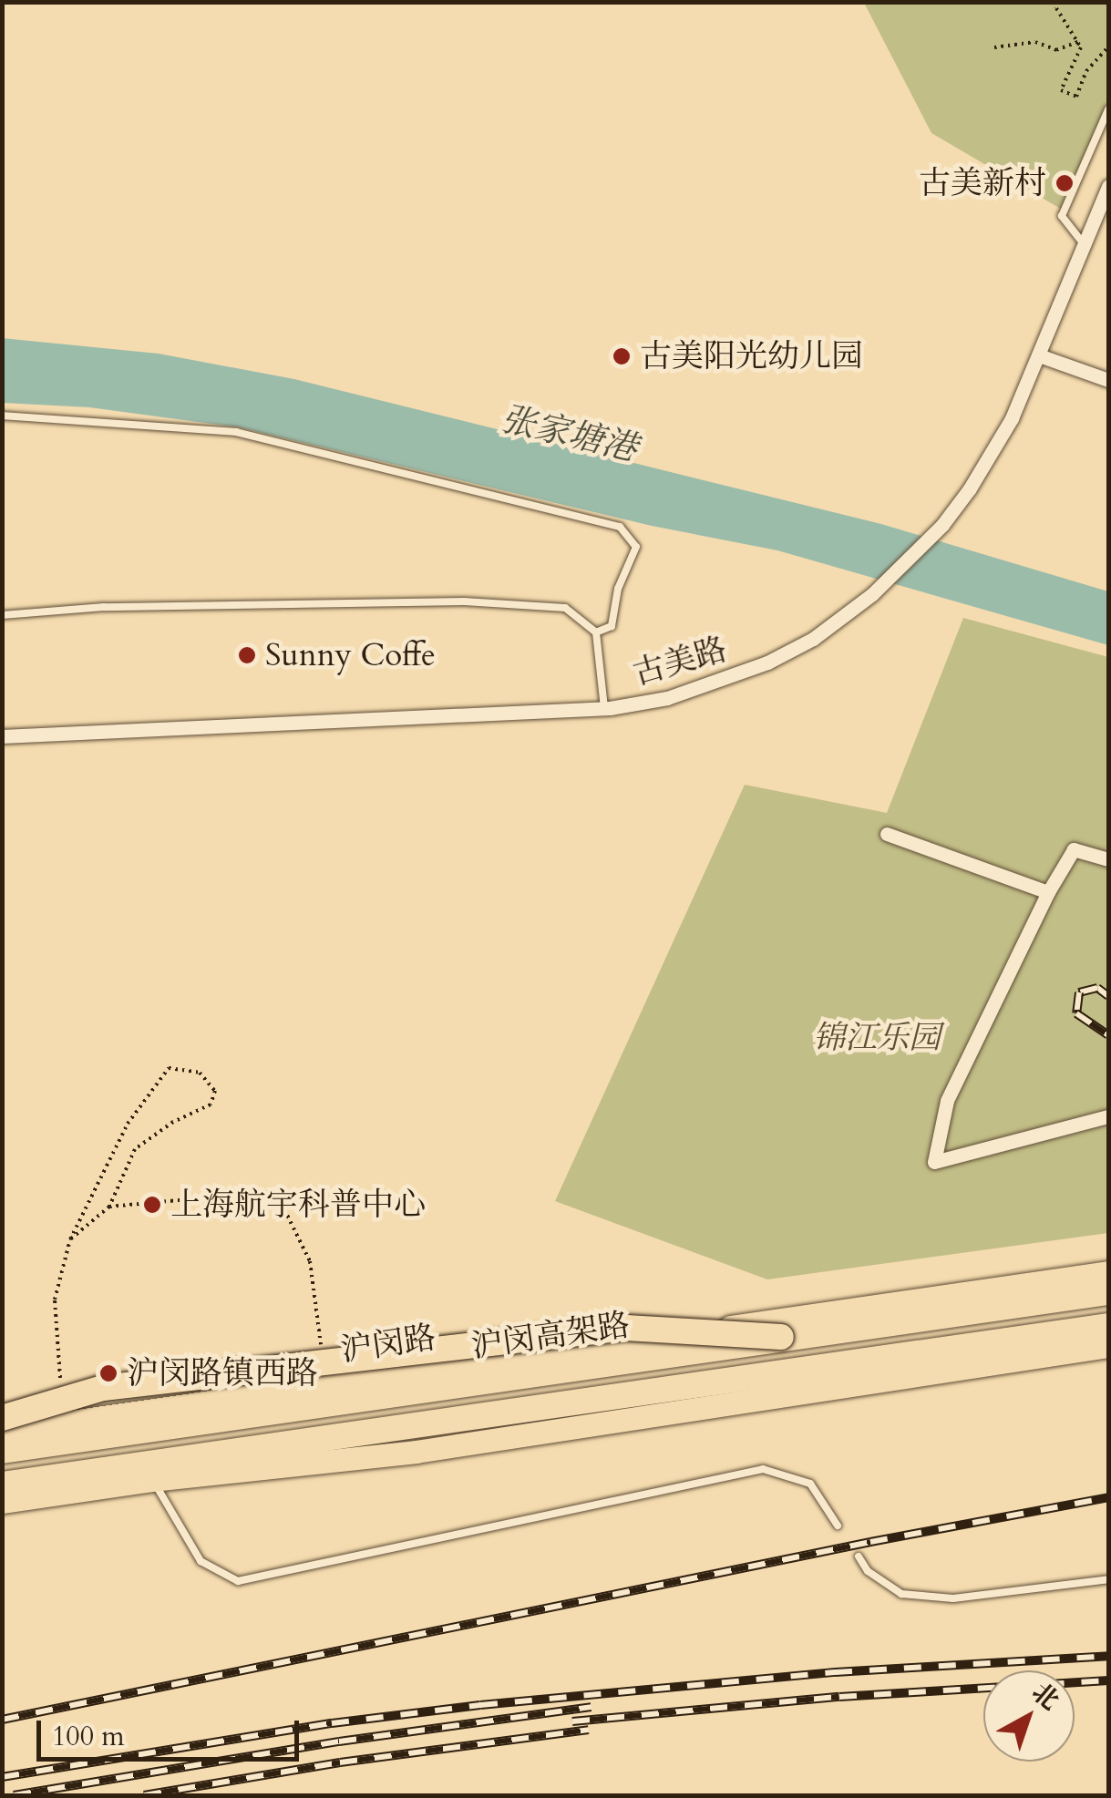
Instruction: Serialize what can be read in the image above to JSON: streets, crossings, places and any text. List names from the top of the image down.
{
  "streets": {
    "highway": ["沪闵高架路"],
    "main road": ["沪闵路"],
    "street": ["古美路"]
  },
  "water": ["张家塘港"],
  "parks": ["锦江乐园"],
  "places": [
    "古美新村",
    "古美阳光幼儿园",
    "Sunny Coffe",
    "上海航宇科普中心",
    "沪闵路镇西路"
  ],
  "scale_bar": "100 m",
  "north": "top right"
}
